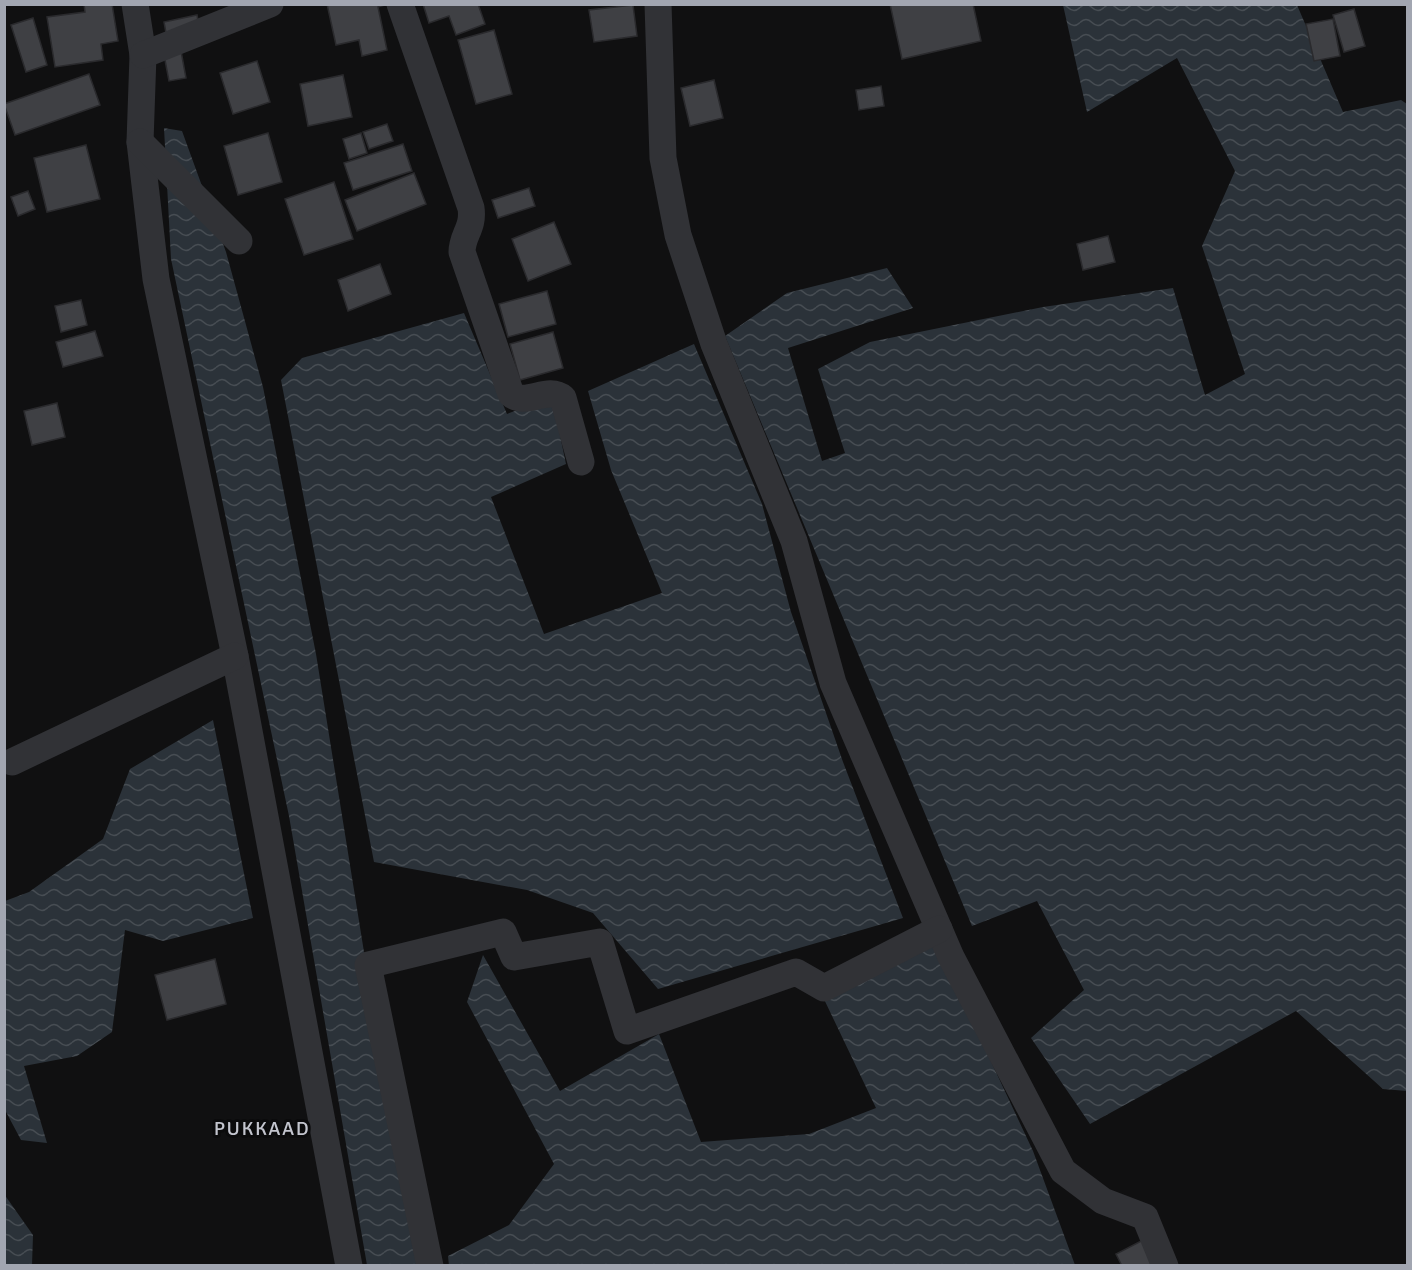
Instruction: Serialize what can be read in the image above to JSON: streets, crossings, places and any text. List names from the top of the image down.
{
  "districts": ["PUKKAAD"]
}
